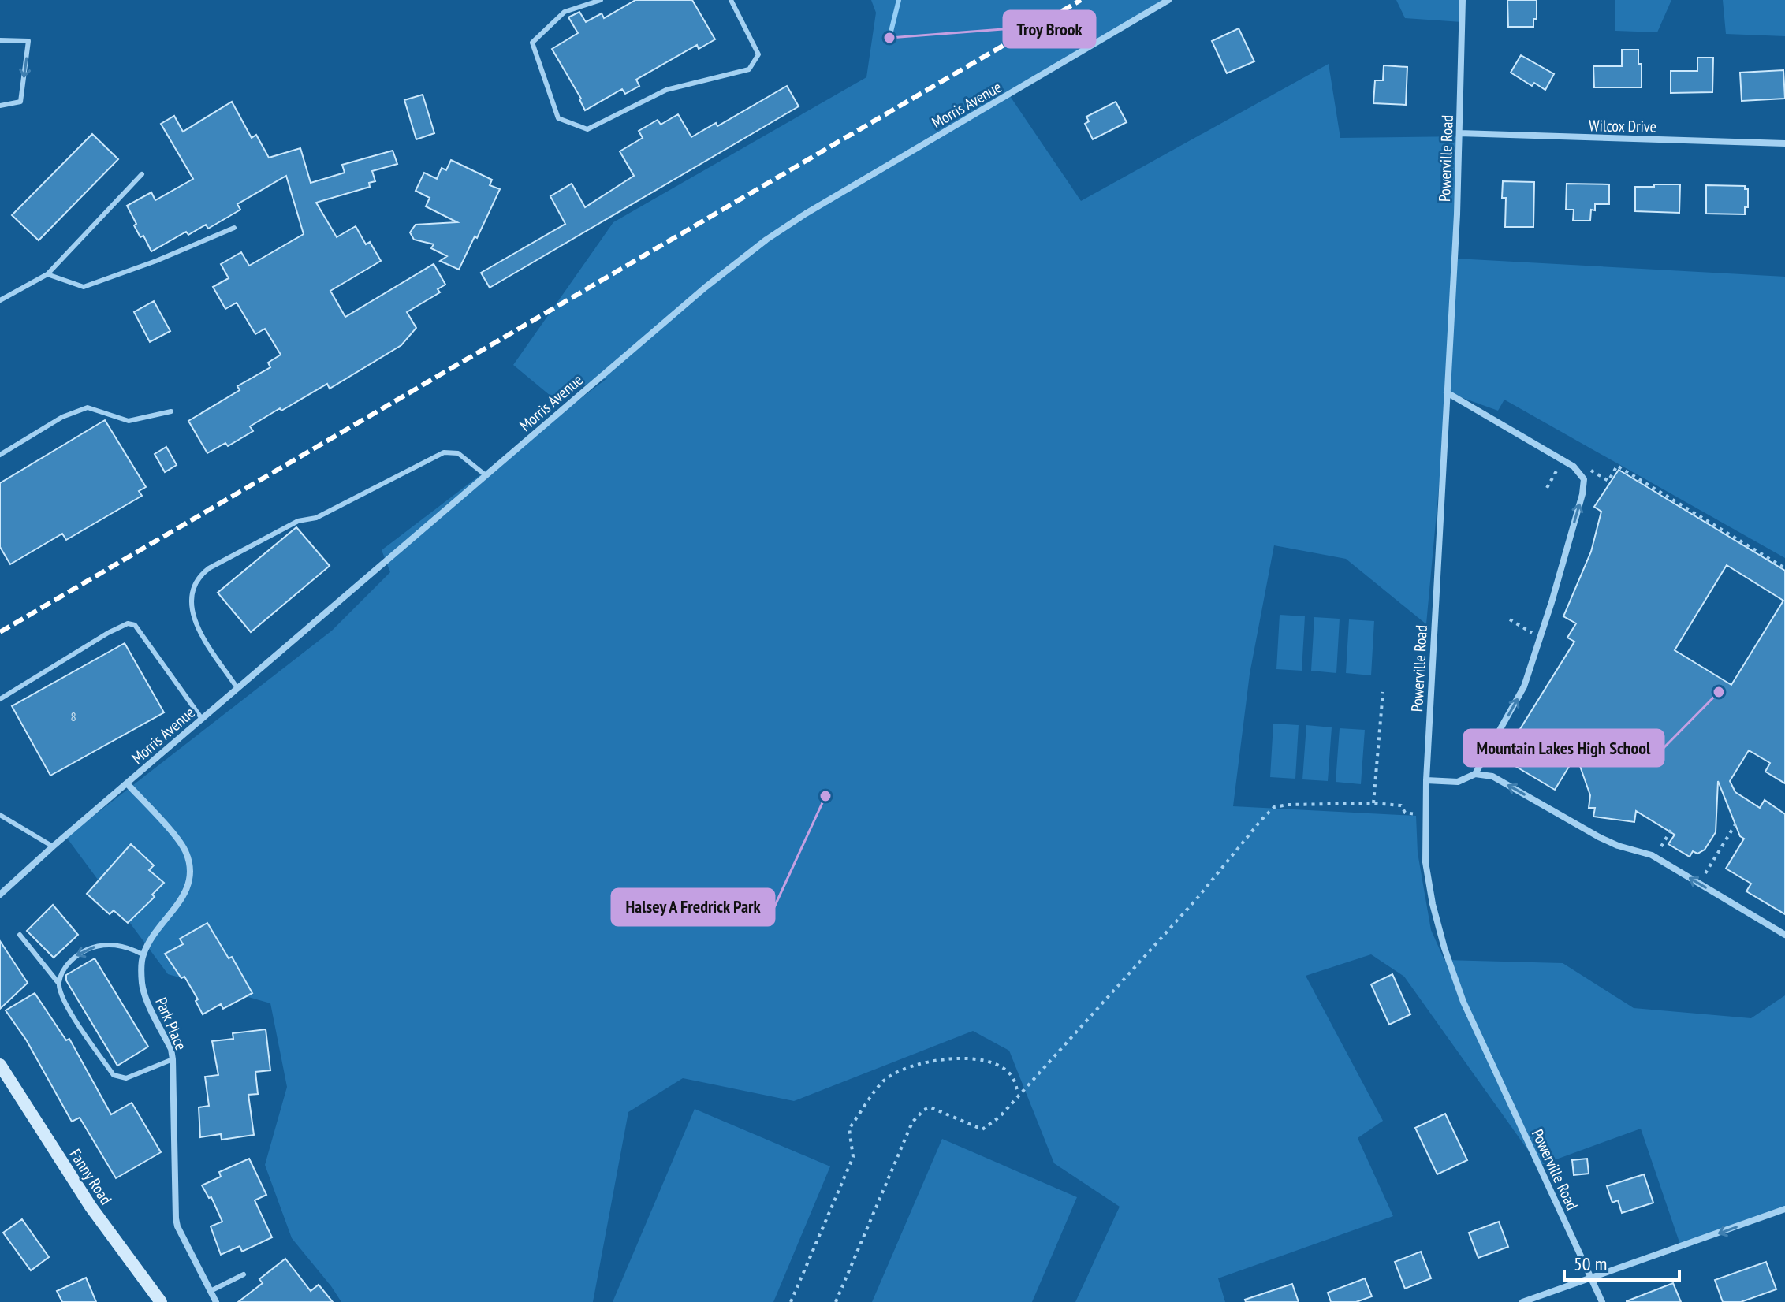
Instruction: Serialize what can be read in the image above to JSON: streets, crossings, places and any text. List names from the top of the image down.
{
  "streets": {
    "main road": ["Fanny Road"],
    "street": [
      "Morris Avenue",
      "Wilcox Drive",
      "Powerville Road",
      "Park Place"
    ]
  },
  "crossings": [
    ["Wilcox Drive", "Powerville Road"]
  ],
  "places": ["Troy Brook", "Mountain Lakes High School", "Halsey A Fredrick Park"],
  "house_numbers": ["8"],
  "scale_bar": "50 m"
}
